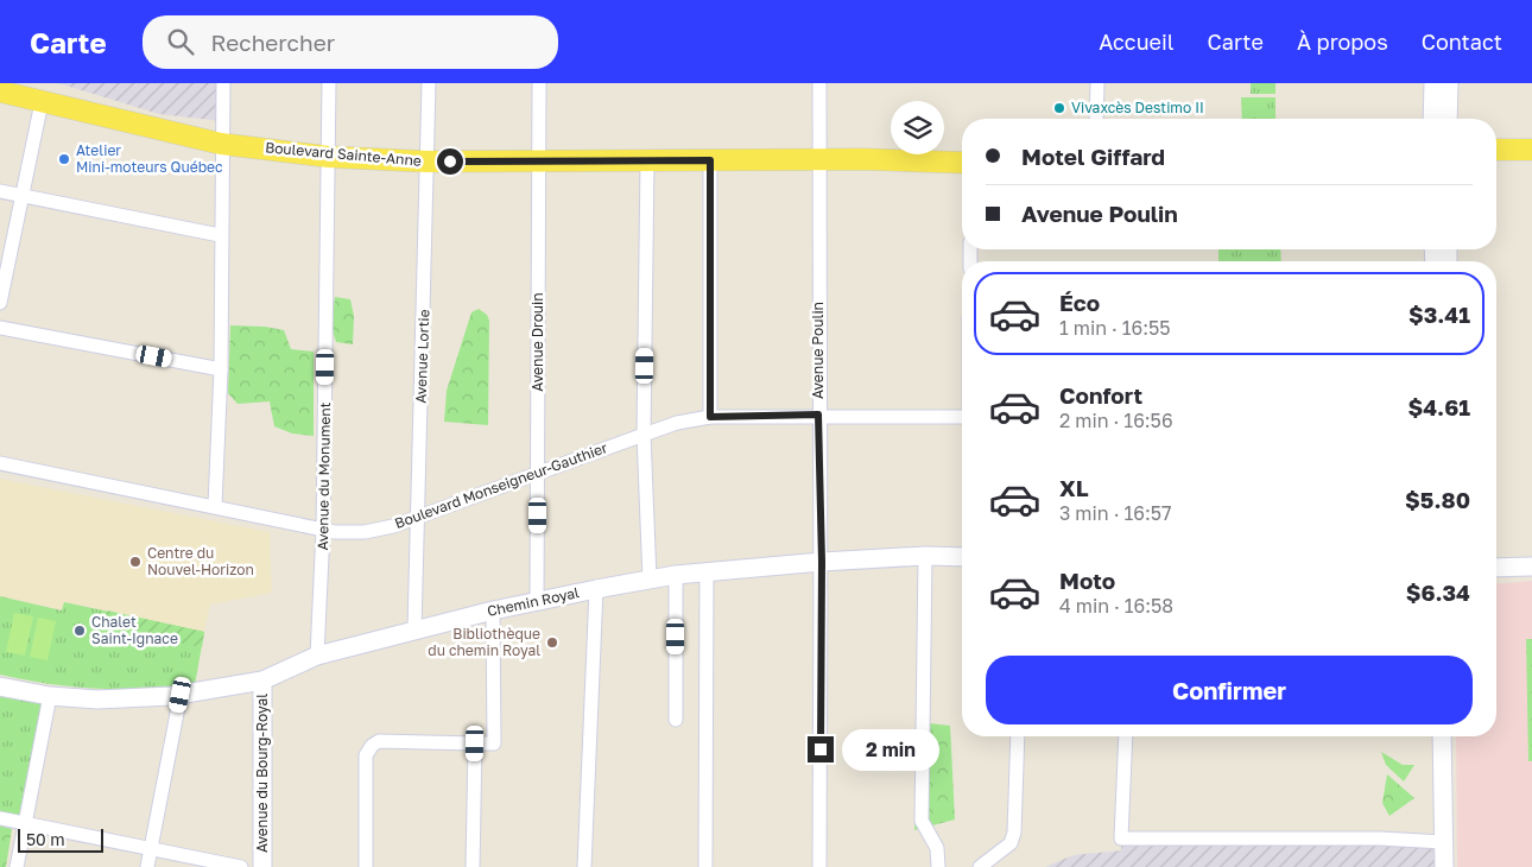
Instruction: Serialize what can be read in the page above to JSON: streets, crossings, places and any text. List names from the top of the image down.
{
  "streets": {
    "main road": ["Boulevard Sainte-Anne", "Chemin Royal", "Avenue du Bourg-Royal"],
    "street": [
      "Avenue Drouin",
      "Avenue Poulin",
      "Avenue Lortie",
      "Avenue du Monument",
      "Boulevard Monseigneur-Gauthier"
    ]
  },
  "crossings": [
    ["Boulevard Sainte-Anne", "Avenue Drouin"],
    ["Boulevard Sainte-Anne", "Avenue Poulin"],
    ["Boulevard Sainte-Anne", "Avenue Lortie"],
    ["Boulevard Sainte-Anne", "Avenue du Monument"],
    ["Avenue Drouin", "Boulevard Monseigneur-Gauthier"],
    ["Avenue Drouin", "Chemin Royal"],
    ["Avenue Poulin", "Boulevard Monseigneur-Gauthier"],
    ["Avenue Poulin", "Chemin Royal"],
    ["Avenue Lortie", "Boulevard Monseigneur-Gauthier"],
    ["Avenue Lortie", "Chemin Royal"],
    ["Avenue du Monument", "Boulevard Monseigneur-Gauthier"],
    ["Avenue du Monument", "Chemin Royal"],
    ["Chemin Royal", "Avenue du Bourg-Royal"]
  ],
  "places": [
    "Vivaxcès Destimo II",
    "Atelier Mini-moteurs Québec",
    "Centre du Nouvel-Horizon",
    "Chalet Saint-Ignace",
    "Bibliothèque du chemin Royal"
  ],
  "scale_bar": "50 m",
  "page": {
    "header": "Carte",
    "search": "Rechercher",
    "nav": [
      "Accueil",
      "Carte",
      "À propos",
      "Contact"
    ],
    "banner": ["Motel Giffard", "Avenue Poulin"],
    "list": [
      {
        "name": "Éco",
        "note": "1 min · 16:55",
        "value": "$3.41"
      },
      {
        "name": "Confort",
        "note": "2 min · 16:56",
        "value": "$4.61"
      },
      {
        "name": "XL",
        "note": "3 min · 16:57",
        "value": "$5.80"
      },
      {
        "name": "Moto",
        "note": "4 min · 16:58",
        "value": "$6.34"
      }
    ],
    "buttons": "Confirmer",
    "bubble": "2 min",
    "scale": "50 m"
  }
}
